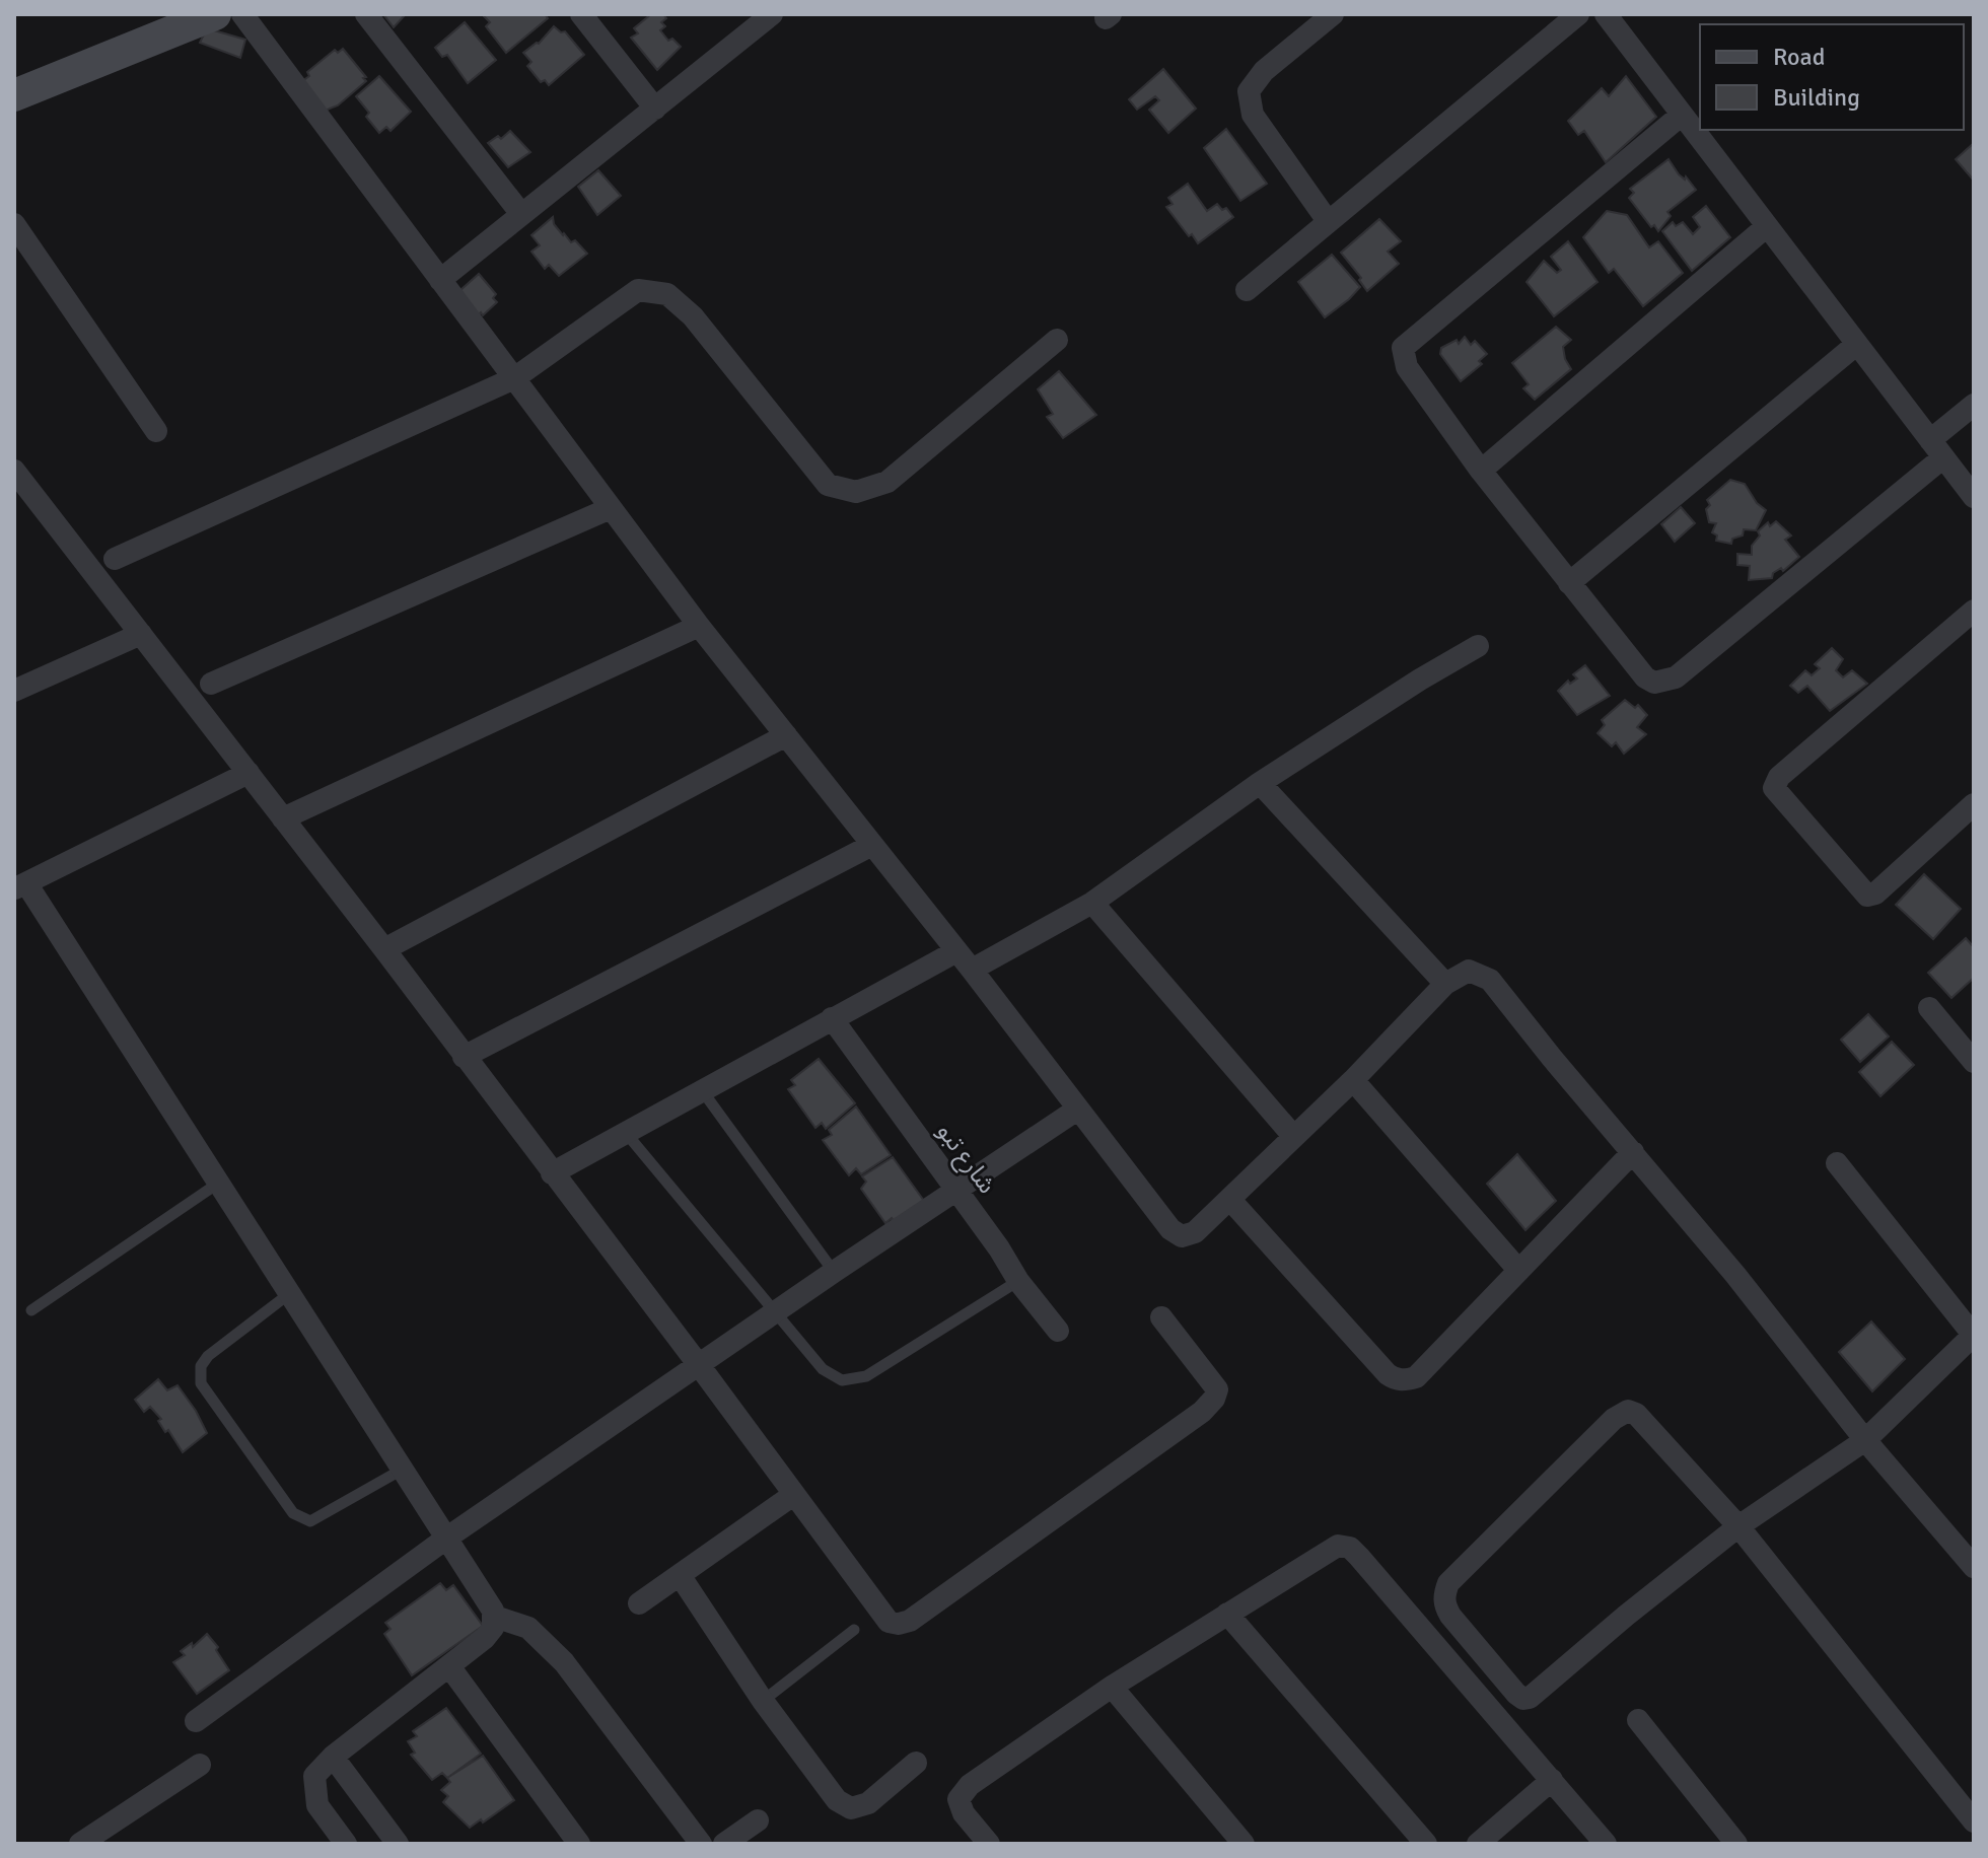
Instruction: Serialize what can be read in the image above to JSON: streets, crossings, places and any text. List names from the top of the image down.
{
  "streets": {
    "street": ["شارع تبو"]
  },
  "legend": ["Road", "Building"]
}
